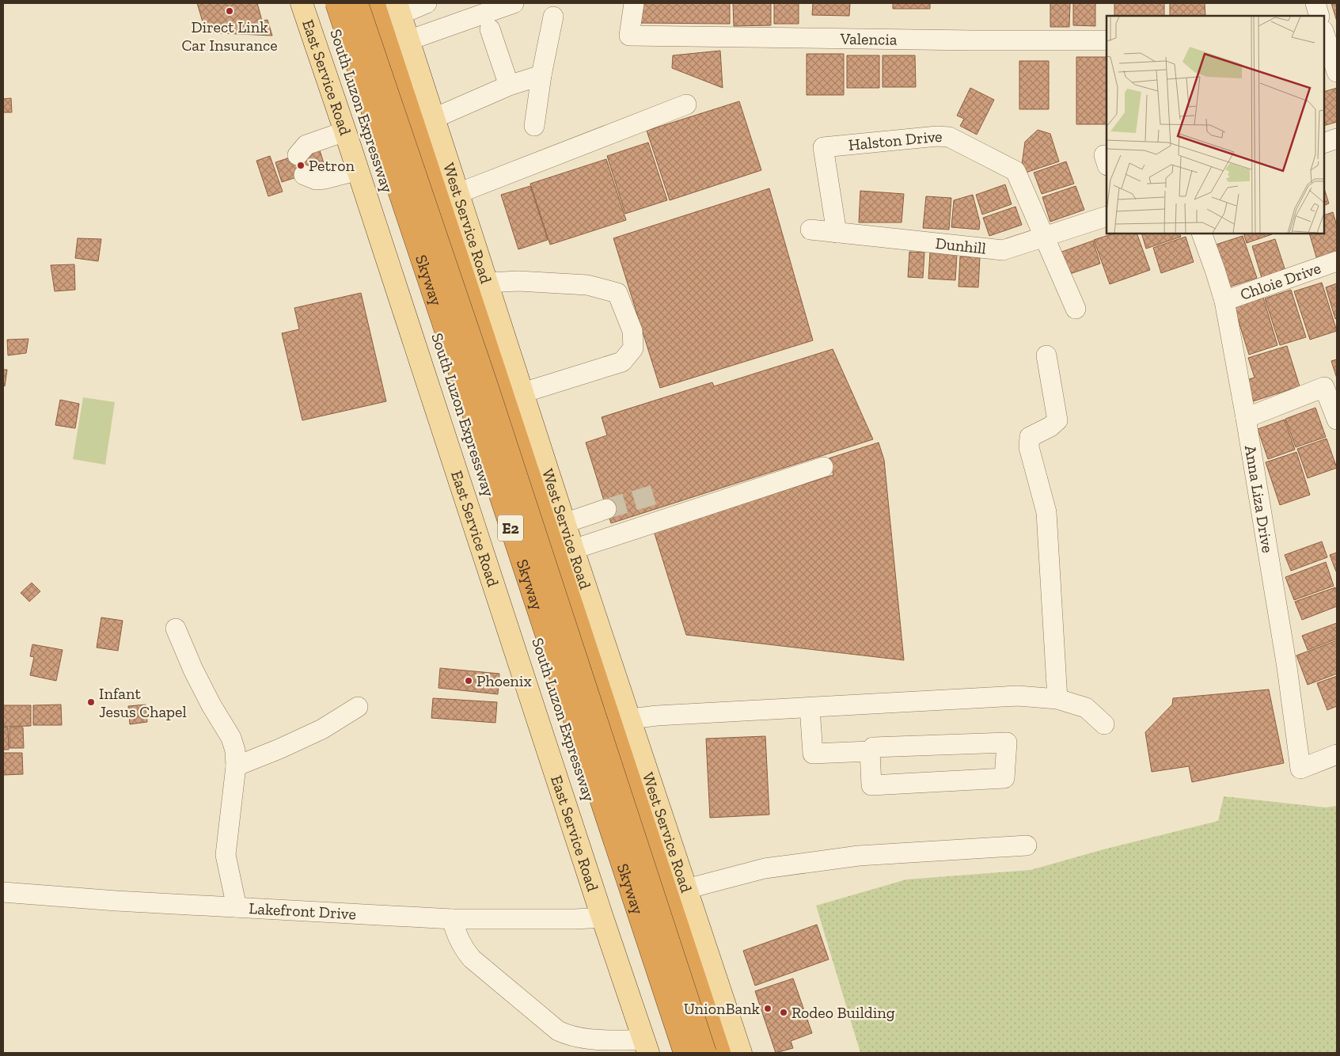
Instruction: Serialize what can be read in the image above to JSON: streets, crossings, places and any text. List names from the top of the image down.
{
  "streets": {
    "highway": ["South Luzon Expressway", "Skyway", "E2"],
    "main road": ["East Service Road", "West Service Road"],
    "street": [
      "Valencia",
      "Halston Drive",
      "Dunhill",
      "Chloie Drive",
      "Anna Liza Drive",
      "Lakefront Drive"
    ]
  },
  "crossings": [
    ["East Service Road", "Lakefront Drive"],
    ["Halston Drive", "Dunhill"],
    ["Chloie Drive", "Anna Liza Drive"]
  ],
  "places": [
    "Direct Link Car Insurance",
    "Petron",
    "Phoenix",
    "Infant Jesus Chapel",
    "UnionBank",
    "Rodeo Building"
  ]
}
